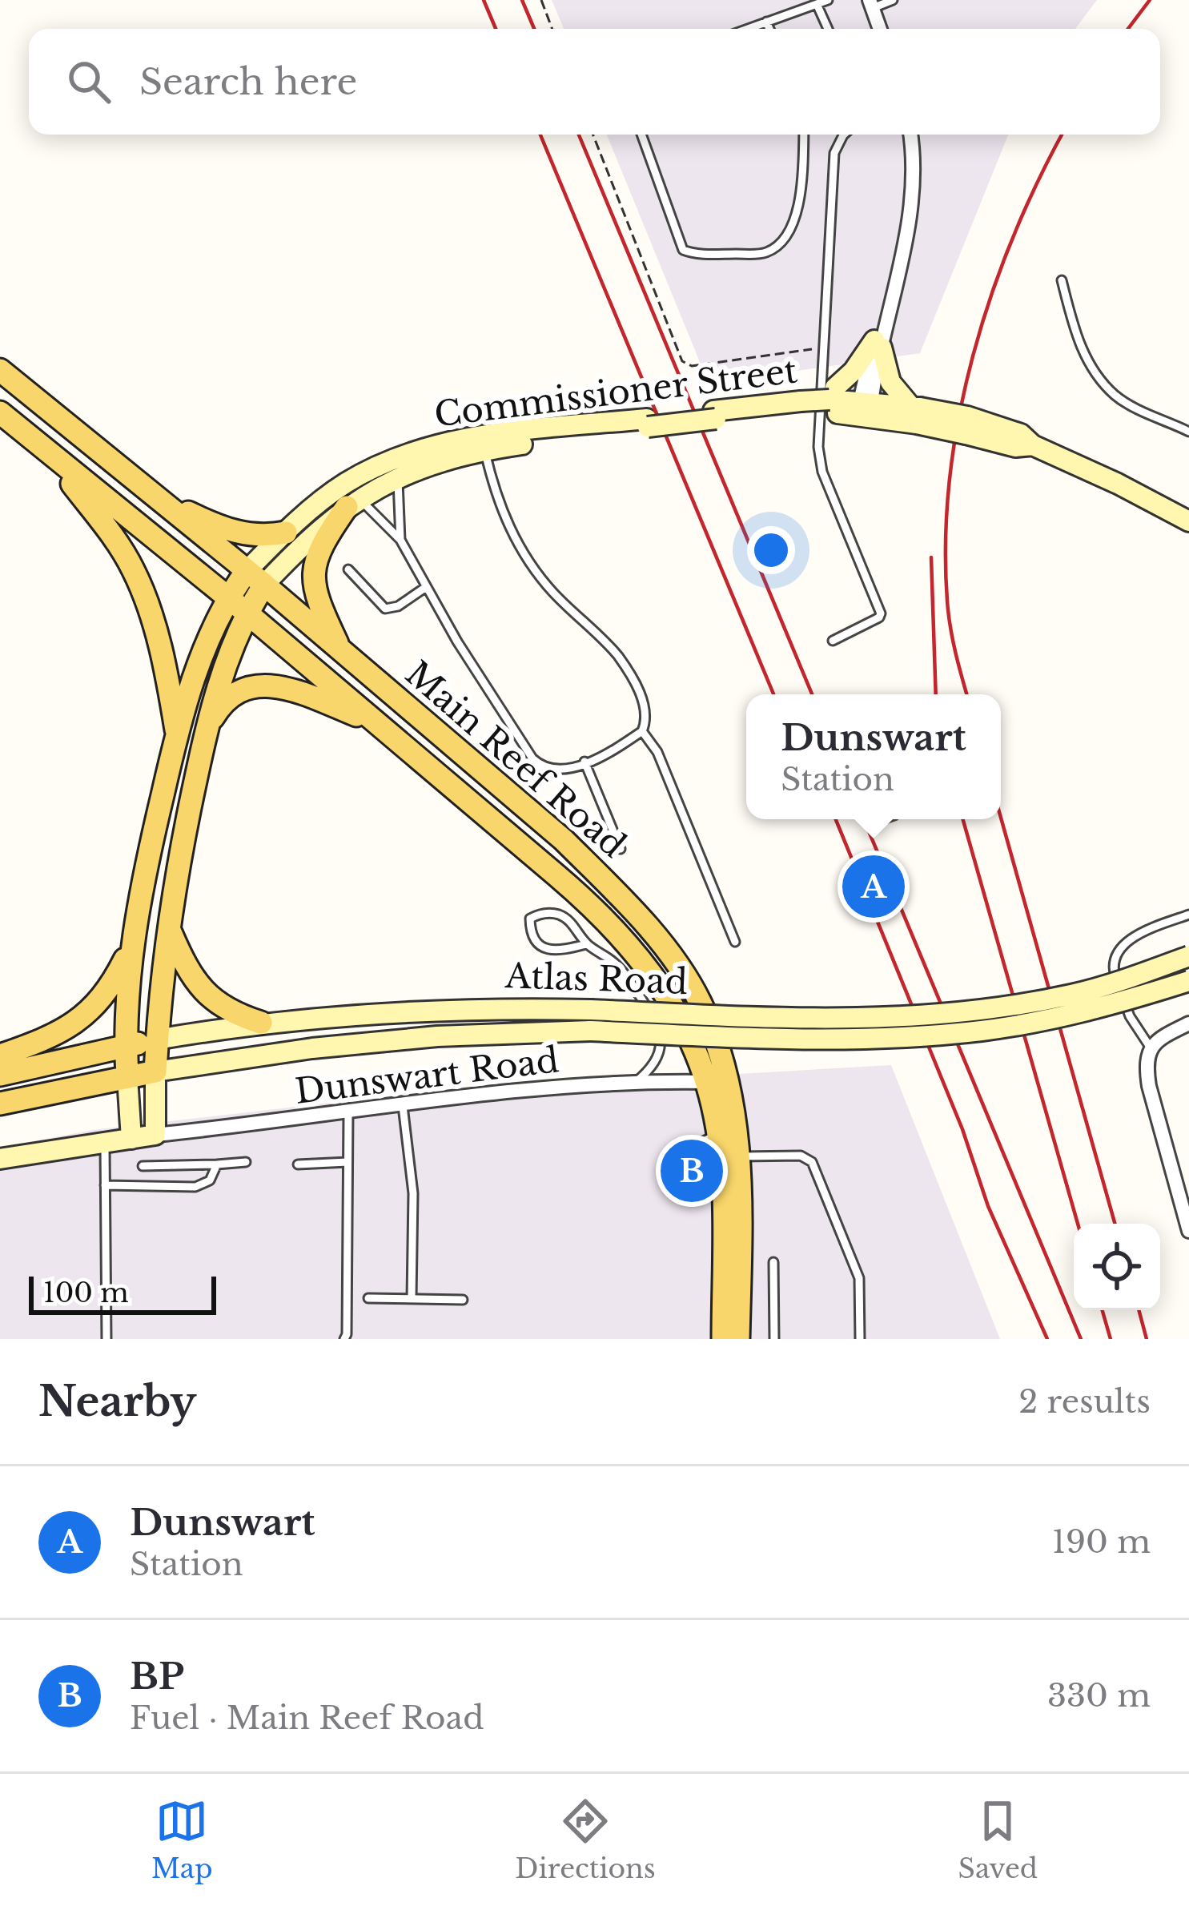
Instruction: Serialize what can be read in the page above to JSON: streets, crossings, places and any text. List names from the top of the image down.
{
  "streets": {
    "main road": ["Commissioner Street", "Main Reef Road", "Atlas Road"],
    "street": ["Dunswart Road"]
  },
  "crossings": [
    ["Commissioner Street", "Main Reef Road"],
    ["Commissioner Street", "Atlas Road"],
    ["Main Reef Road", "Dunswart Road"]
  ],
  "scale_bar": "100 m",
  "page": {
    "search": "Search here",
    "popup": ["Dunswart", "Station"],
    "pins": ["A", "B"],
    "scale": "100 m",
    "heading": ["Nearby", "2 results"],
    "list": [
      {
        "mark": "A",
        "name": "Dunswart",
        "note": "Station",
        "value": "190 m"
      },
      {
        "mark": "B",
        "name": "BP",
        "note": "Fuel · Main Reef Road",
        "value": "330 m"
      }
    ],
    "nav": ["Map", "Directions", "Saved"]
  }
}
